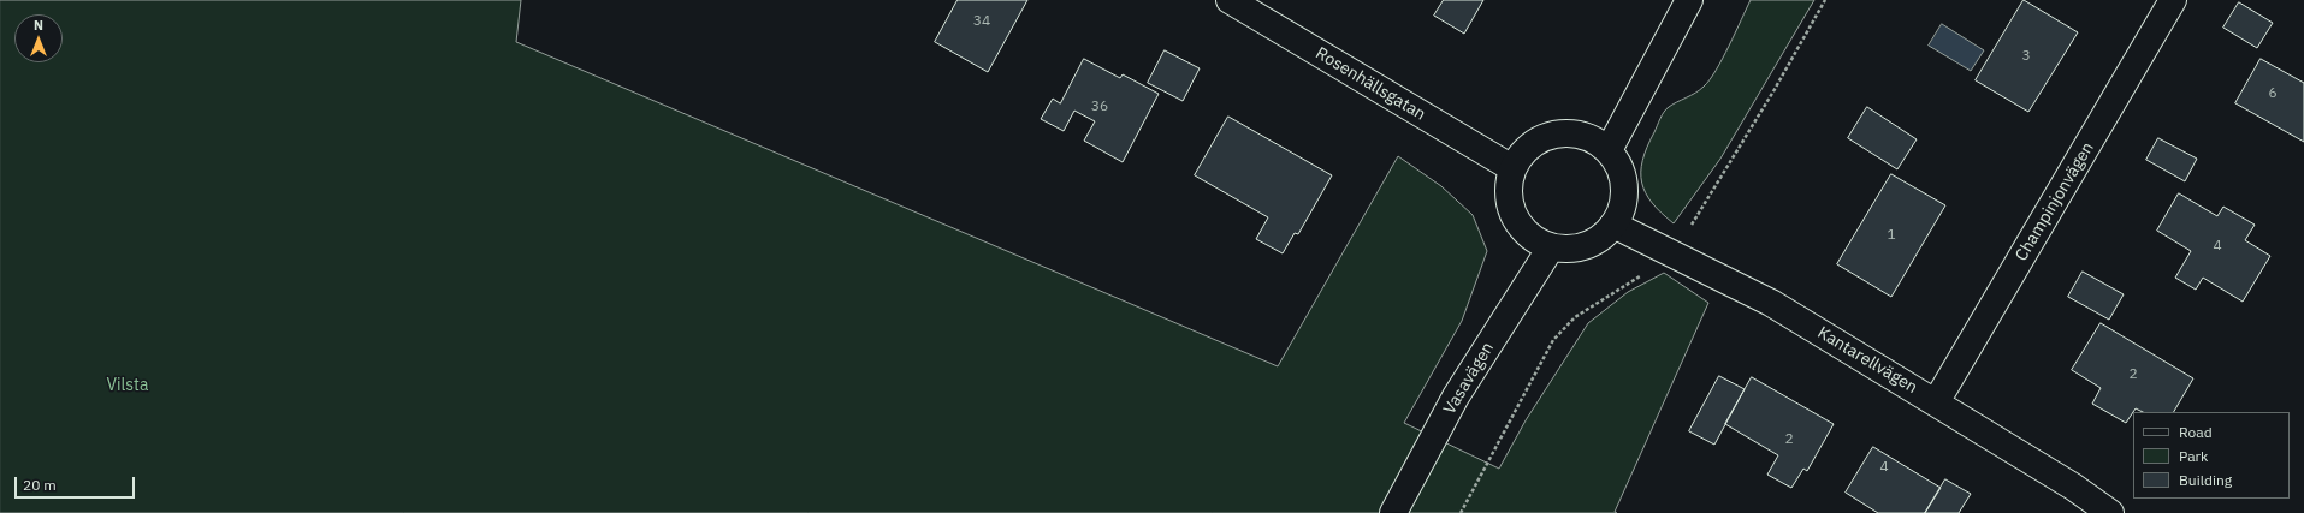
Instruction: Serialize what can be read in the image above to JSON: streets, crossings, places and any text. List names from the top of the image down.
{
  "streets": {
    "street": [
      "Rosenhällsgatan",
      "Champinjonvägen",
      "Kantarellvägen",
      "Vasavägen"
    ]
  },
  "crossings": [
    ["Rosenhällsgatan", "Kantarellvägen"],
    ["Rosenhällsgatan", "Vasavägen"],
    ["Champinjonvägen", "Kantarellvägen"],
    ["Kantarellvägen", "Vasavägen"]
  ],
  "parks": ["Vilsta"],
  "house_numbers": [
    "34",
    "3",
    "6",
    "36",
    "1",
    "4",
    "2",
    "2",
    "4"
  ],
  "legend": ["Road", "Park", "Building"],
  "scale_bar": "20 m",
  "north": "top"
}
